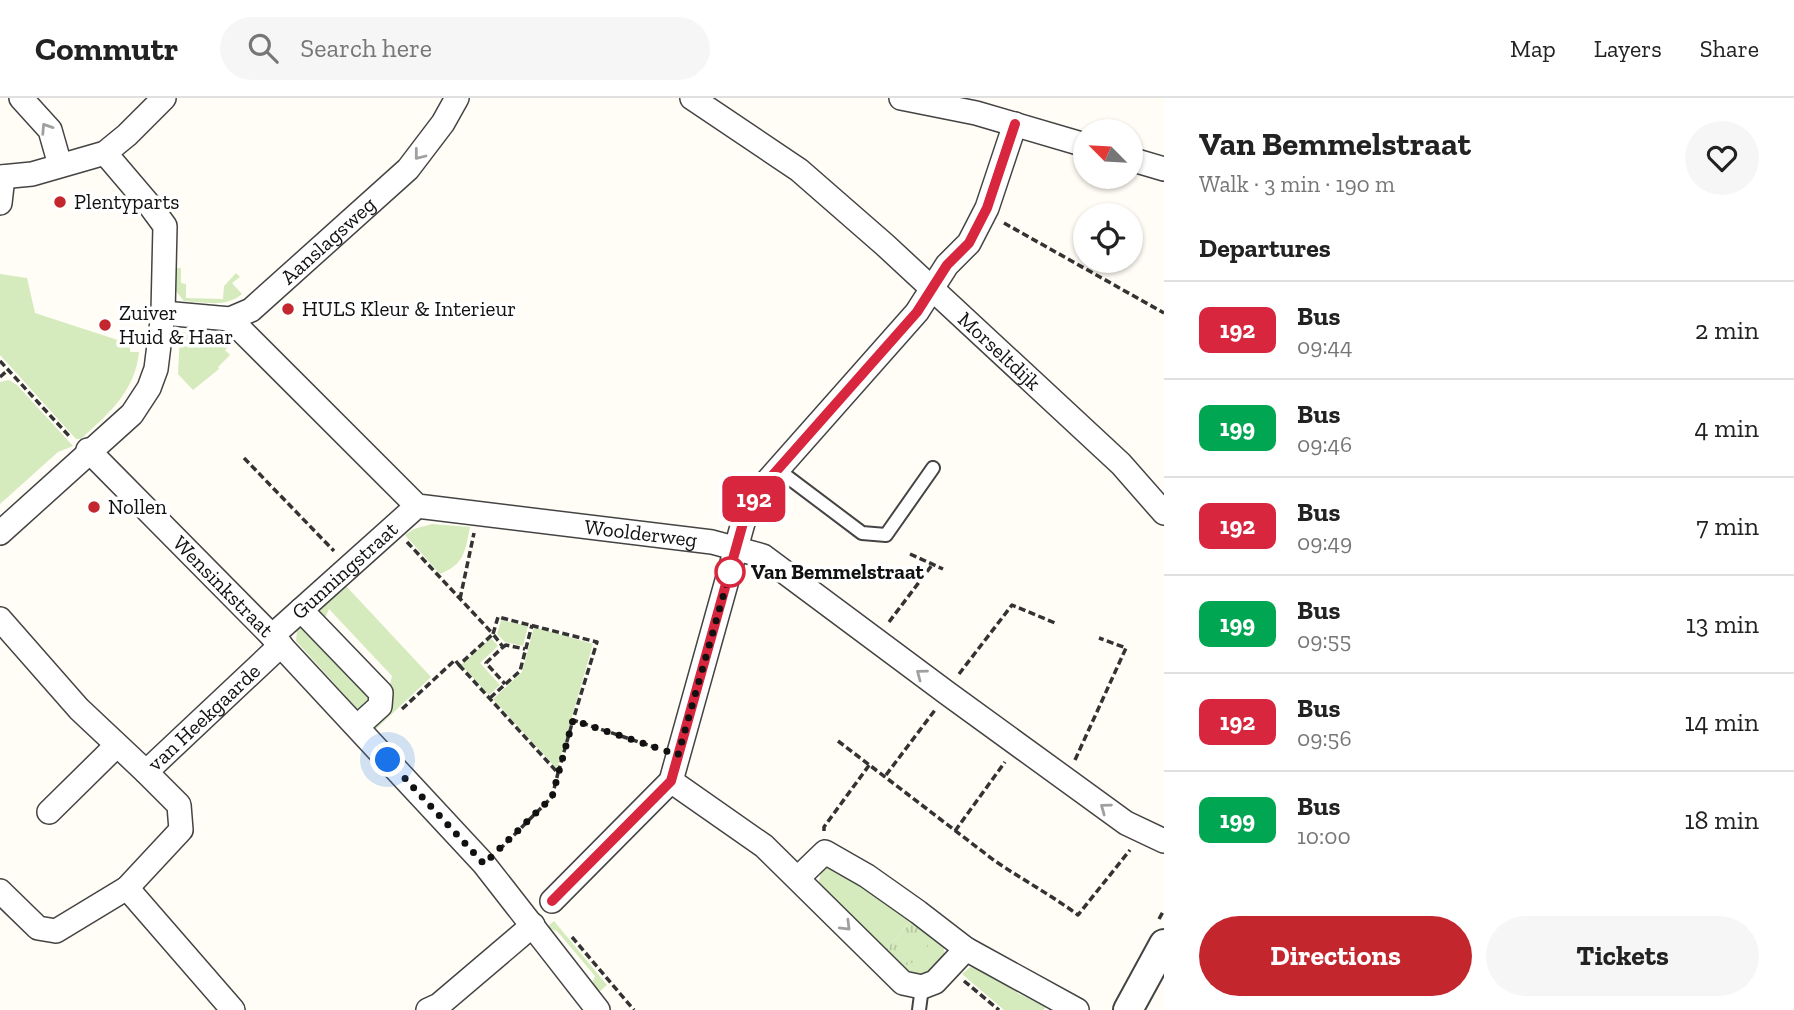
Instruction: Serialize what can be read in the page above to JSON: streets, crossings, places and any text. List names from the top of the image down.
{
  "streets": {
    "street": [
      "Aanslagsweg",
      "Morseltdijk",
      "Woolderweg",
      "Gunningstraat",
      "Wensinkstraat",
      "van Heekgaarde"
    ]
  },
  "crossings": [
    ["Woolderweg", "Gunningstraat"],
    ["Gunningstraat", "Wensinkstraat"],
    ["Gunningstraat", "van Heekgaarde"],
    ["Wensinkstraat", "van Heekgaarde"]
  ],
  "one_way": ["Aanslagsweg"],
  "places": [
    "Plentyparts",
    "HULS Kleur & Interieur",
    "Zuiver Huid & Haar",
    "Nollen",
    "Van Bemmelstraat"
  ],
  "lines": ["bus line 192"],
  "north": "top left",
  "page": {
    "header": "Commutr",
    "search": "Search here",
    "nav": ["Map", "Layers", "Share"],
    "on_map": "192",
    "heading": [
      ["Van Bemmelstraat", "Walk · 3 min · 190 m"],
      "Departures"
    ],
    "list": [
      {
        "mark": "192",
        "name": "Bus",
        "note": "09:44",
        "value": "2 min"
      },
      {
        "mark": "199",
        "name": "Bus",
        "note": "09:46",
        "value": "4 min"
      },
      {
        "mark": "192",
        "name": "Bus",
        "note": "09:49",
        "value": "7 min"
      },
      {
        "mark": "199",
        "name": "Bus",
        "note": "09:55",
        "value": "13 min"
      },
      {
        "mark": "192",
        "name": "Bus",
        "note": "09:56",
        "value": "14 min"
      },
      {
        "mark": "199",
        "name": "Bus",
        "note": "10:00",
        "value": "18 min"
      }
    ],
    "buttons": ["Directions", "Tickets"]
  }
}
